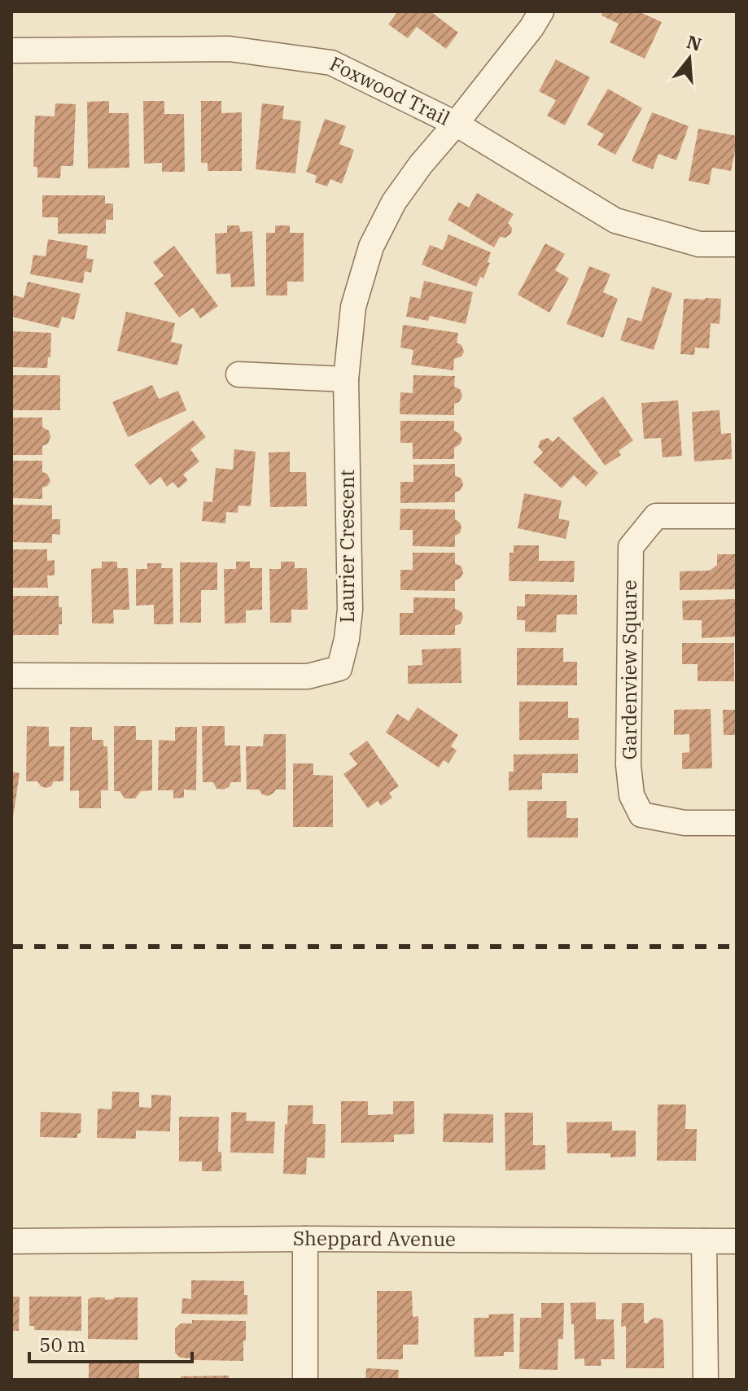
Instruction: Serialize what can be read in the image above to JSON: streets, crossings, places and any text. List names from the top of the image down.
{
  "streets": {
    "street": [
      "Foxwood Trail",
      "Laurier Crescent",
      "Gardenview Square",
      "Sheppard Avenue"
    ]
  },
  "crossings": [
    ["Foxwood Trail", "Laurier Crescent"]
  ],
  "scale_bar": "50 m",
  "north": "top"
}
